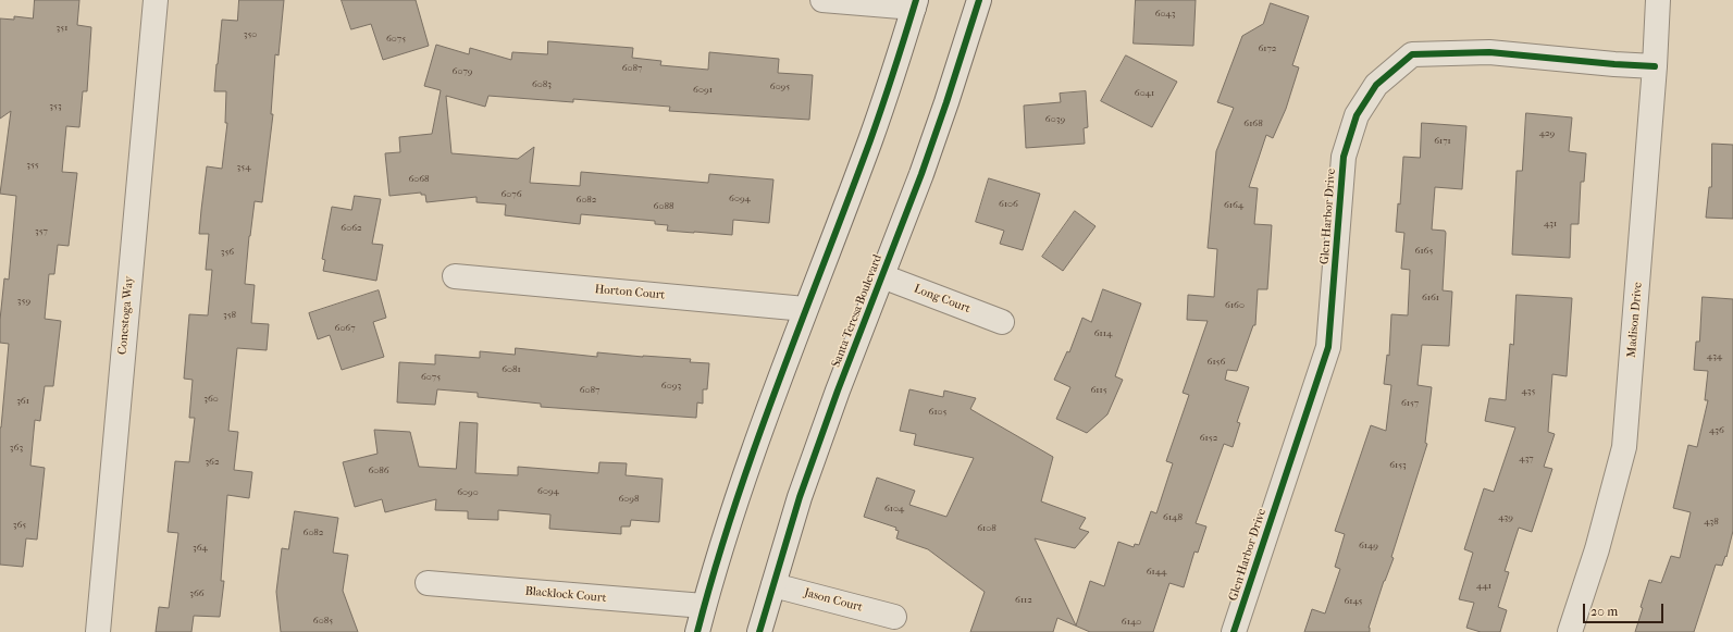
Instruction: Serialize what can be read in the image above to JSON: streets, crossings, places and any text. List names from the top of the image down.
{
  "streets": {
    "street": [
      "Glen Harbor Drive",
      "Horton Court",
      "Long Court",
      "Santa Teresa Boulevard",
      "Conestoga Way",
      "Madison Drive",
      "Blacklock Court",
      "Jason Court"
    ]
  },
  "crossings": [
    ["Glen Harbor Drive", "Madison Drive"],
    ["Long Court", "Santa Teresa Boulevard"],
    ["Santa Teresa Boulevard", "Jason Court"]
  ],
  "house_numbers": [
    "6043",
    "351",
    "350",
    "6075",
    "6172",
    "6087",
    "6079",
    "6083",
    "6095",
    "6091",
    "6041",
    "353",
    "6039",
    "6168",
    "429",
    "6171",
    "355",
    "354",
    "6068",
    "6076",
    "6094",
    "6082",
    "6106",
    "6164",
    "6088",
    "431",
    "6062",
    "357",
    "6165",
    "356",
    "6161",
    "359",
    "6160",
    "358",
    "6067",
    "6114",
    "434",
    "6156",
    "6081",
    "6075",
    "6093",
    "6087",
    "6115",
    "435",
    "360",
    "361",
    "6157",
    "6105",
    "436",
    "6152",
    "363",
    "437",
    "362",
    "6153",
    "6086",
    "6094",
    "6090",
    "6098",
    "6104",
    "6148",
    "439",
    "438",
    "365",
    "6108",
    "6082",
    "6149",
    "364",
    "6144",
    "441",
    "366",
    "6112",
    "6145",
    "6085",
    "6140"
  ],
  "scale_bar": "20 m"
}
